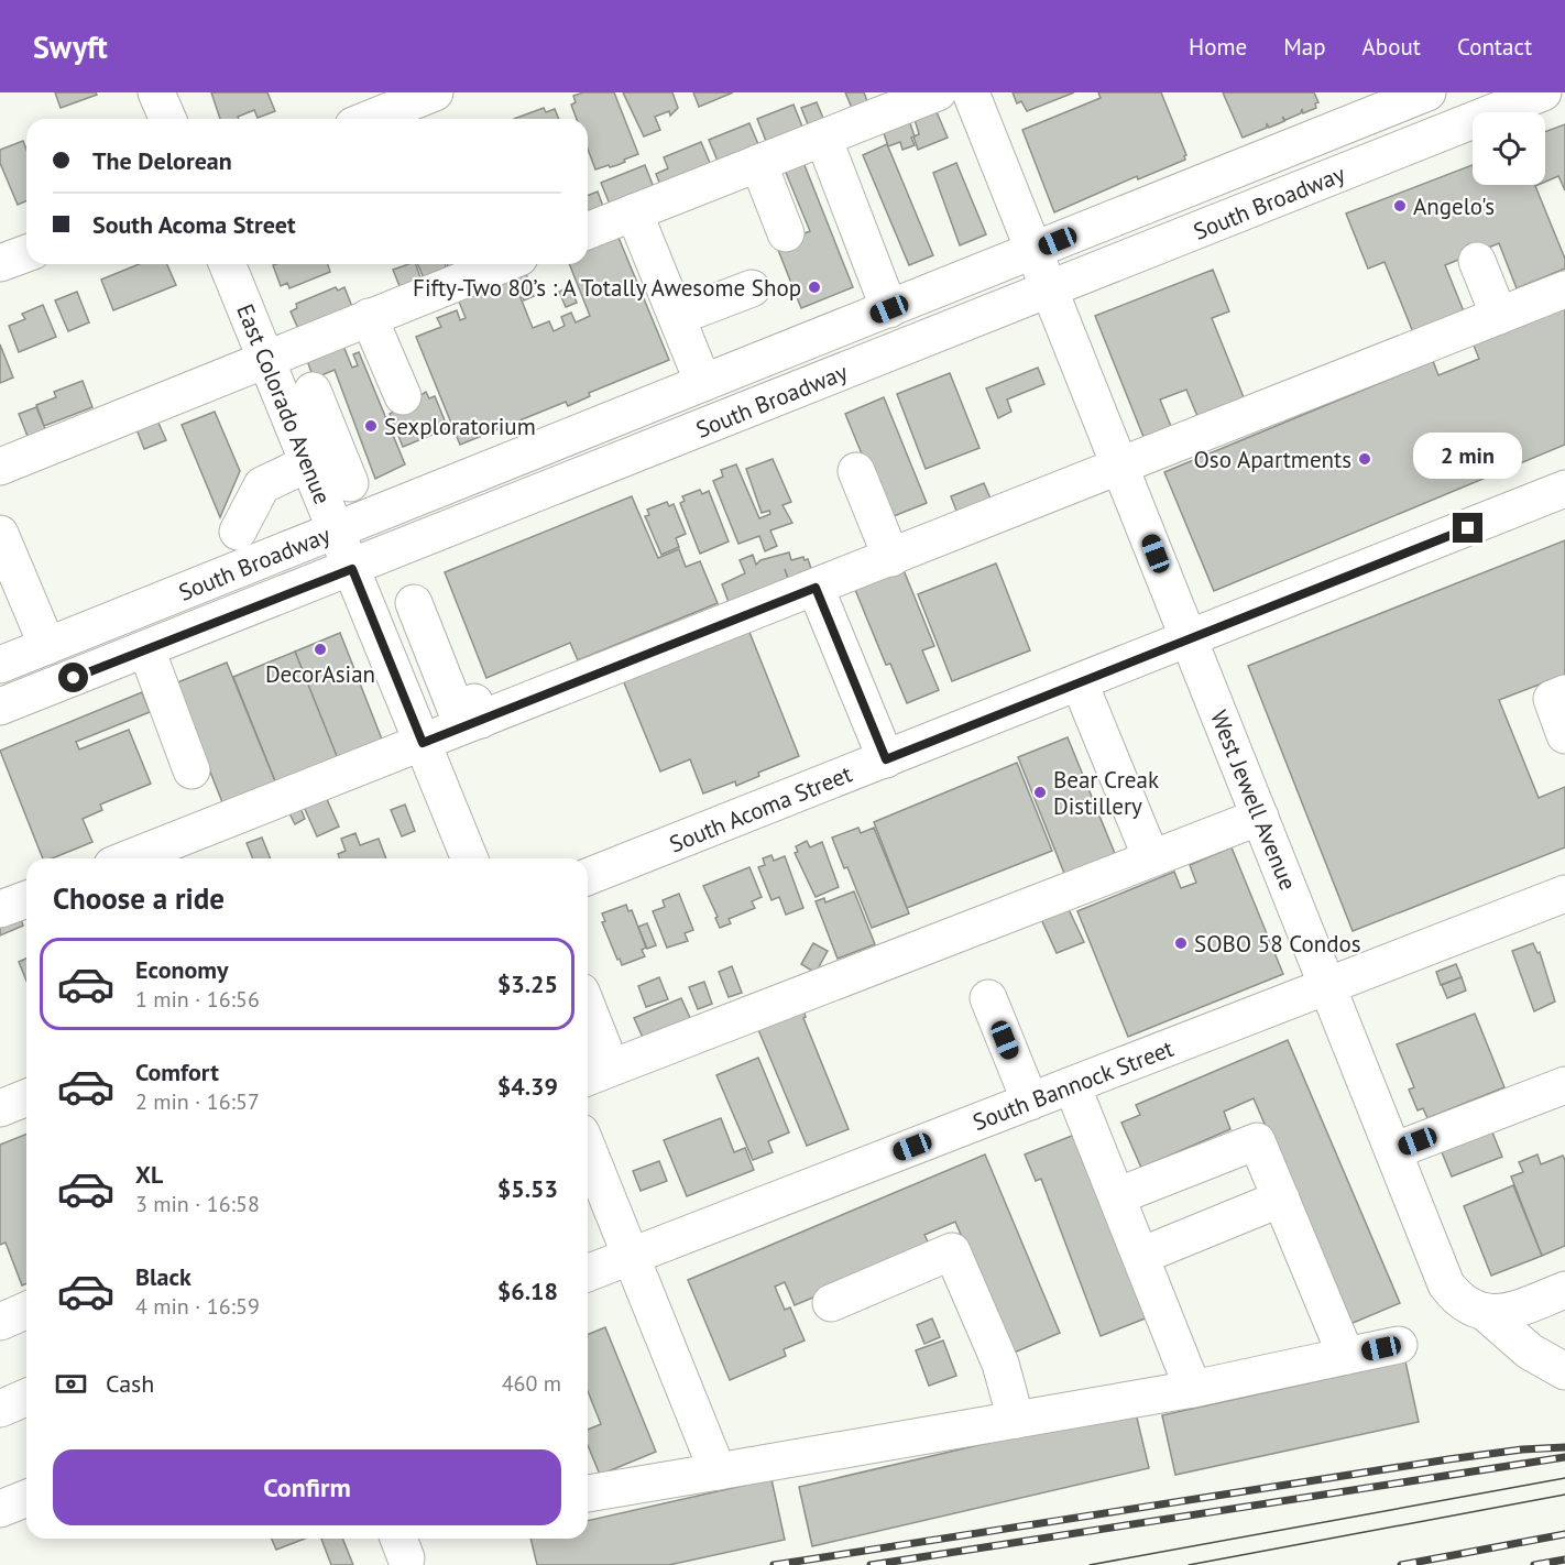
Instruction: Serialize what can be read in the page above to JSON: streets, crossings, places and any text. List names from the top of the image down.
{
  "streets": {
    "street": [
      "South Broadway",
      "East Colorado Avenue",
      "West Jewell Avenue",
      "South Acoma Street",
      "South Bannock Street"
    ]
  },
  "crossings": [
    ["South Broadway", "East Colorado Avenue"],
    ["South Broadway", "West Jewell Avenue"],
    ["West Jewell Avenue", "South Acoma Street"],
    ["West Jewell Avenue", "South Bannock Street"]
  ],
  "places": [
    "Angelo's",
    "Fifty-Two 80’s : A Totally Awesome Shop",
    "Sexploratorium",
    "Oso Apartments",
    "DecorAsian",
    "Bear Creak Distillery",
    "SOBO 58 Condos"
  ],
  "page": {
    "header": "Swyft",
    "nav": [
      "Home",
      "Map",
      "About",
      "Contact"
    ],
    "banner": ["The Delorean", "South Acoma Street"],
    "bubble": "2 min",
    "heading": "Choose a ride",
    "list": [
      {
        "name": "Economy",
        "note": "1 min · 16:56",
        "value": "$3.25"
      },
      {
        "name": "Comfort",
        "note": "2 min · 16:57",
        "value": "$4.39"
      },
      {
        "name": "XL",
        "note": "3 min · 16:58",
        "value": "$5.53"
      },
      {
        "name": "Black",
        "note": "4 min · 16:59",
        "value": "$6.18"
      }
    ],
    "pay": ["Cash", "460 m"],
    "buttons": "Confirm"
  }
}
